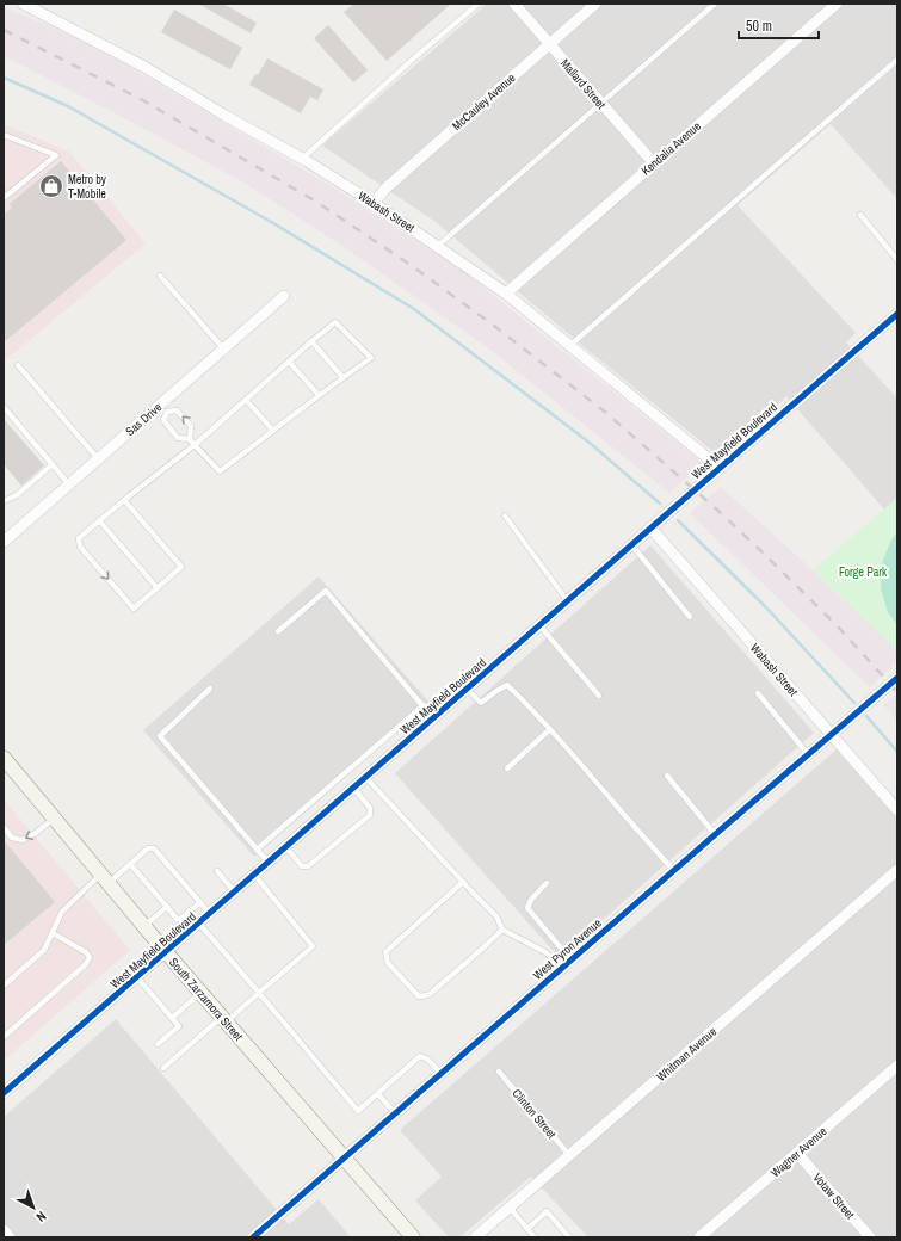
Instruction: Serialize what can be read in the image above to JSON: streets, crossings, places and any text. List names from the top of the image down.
{
  "streets": {
    "main road": ["South Zarzamora Street"],
    "street": [
      "Mallard Street",
      "McCauley Avenue",
      "Kendalia Avenue",
      "Wabash Street",
      "Sas Drive",
      "West Mayfield Boulevard",
      "West Pyron Avenue",
      "Whitman Avenue",
      "Wagner Avenue",
      "Votaw Street"
    ],
    "lane": ["Clinton Street"]
  },
  "crossings": [
    ["Mallard Street", "McCauley Avenue"],
    ["Mallard Street", "Kendalia Avenue"],
    ["McCauley Avenue", "Wabash Street"],
    ["Kendalia Avenue", "Wabash Street"],
    ["Wabash Street", "West Mayfield Boulevard"],
    ["Wabash Street", "West Pyron Avenue"],
    ["West Mayfield Boulevard", "South Zarzamora Street"],
    ["West Pyron Avenue", "South Zarzamora Street"],
    ["Whitman Avenue", "Clinton Street"],
    ["Wagner Avenue", "Votaw Street"]
  ],
  "parks": ["Forge Park"],
  "places": {
    "shop": ["Metro by T-Mobile"]
  },
  "scale_bar": "50 m",
  "north": "bottom right"
}
